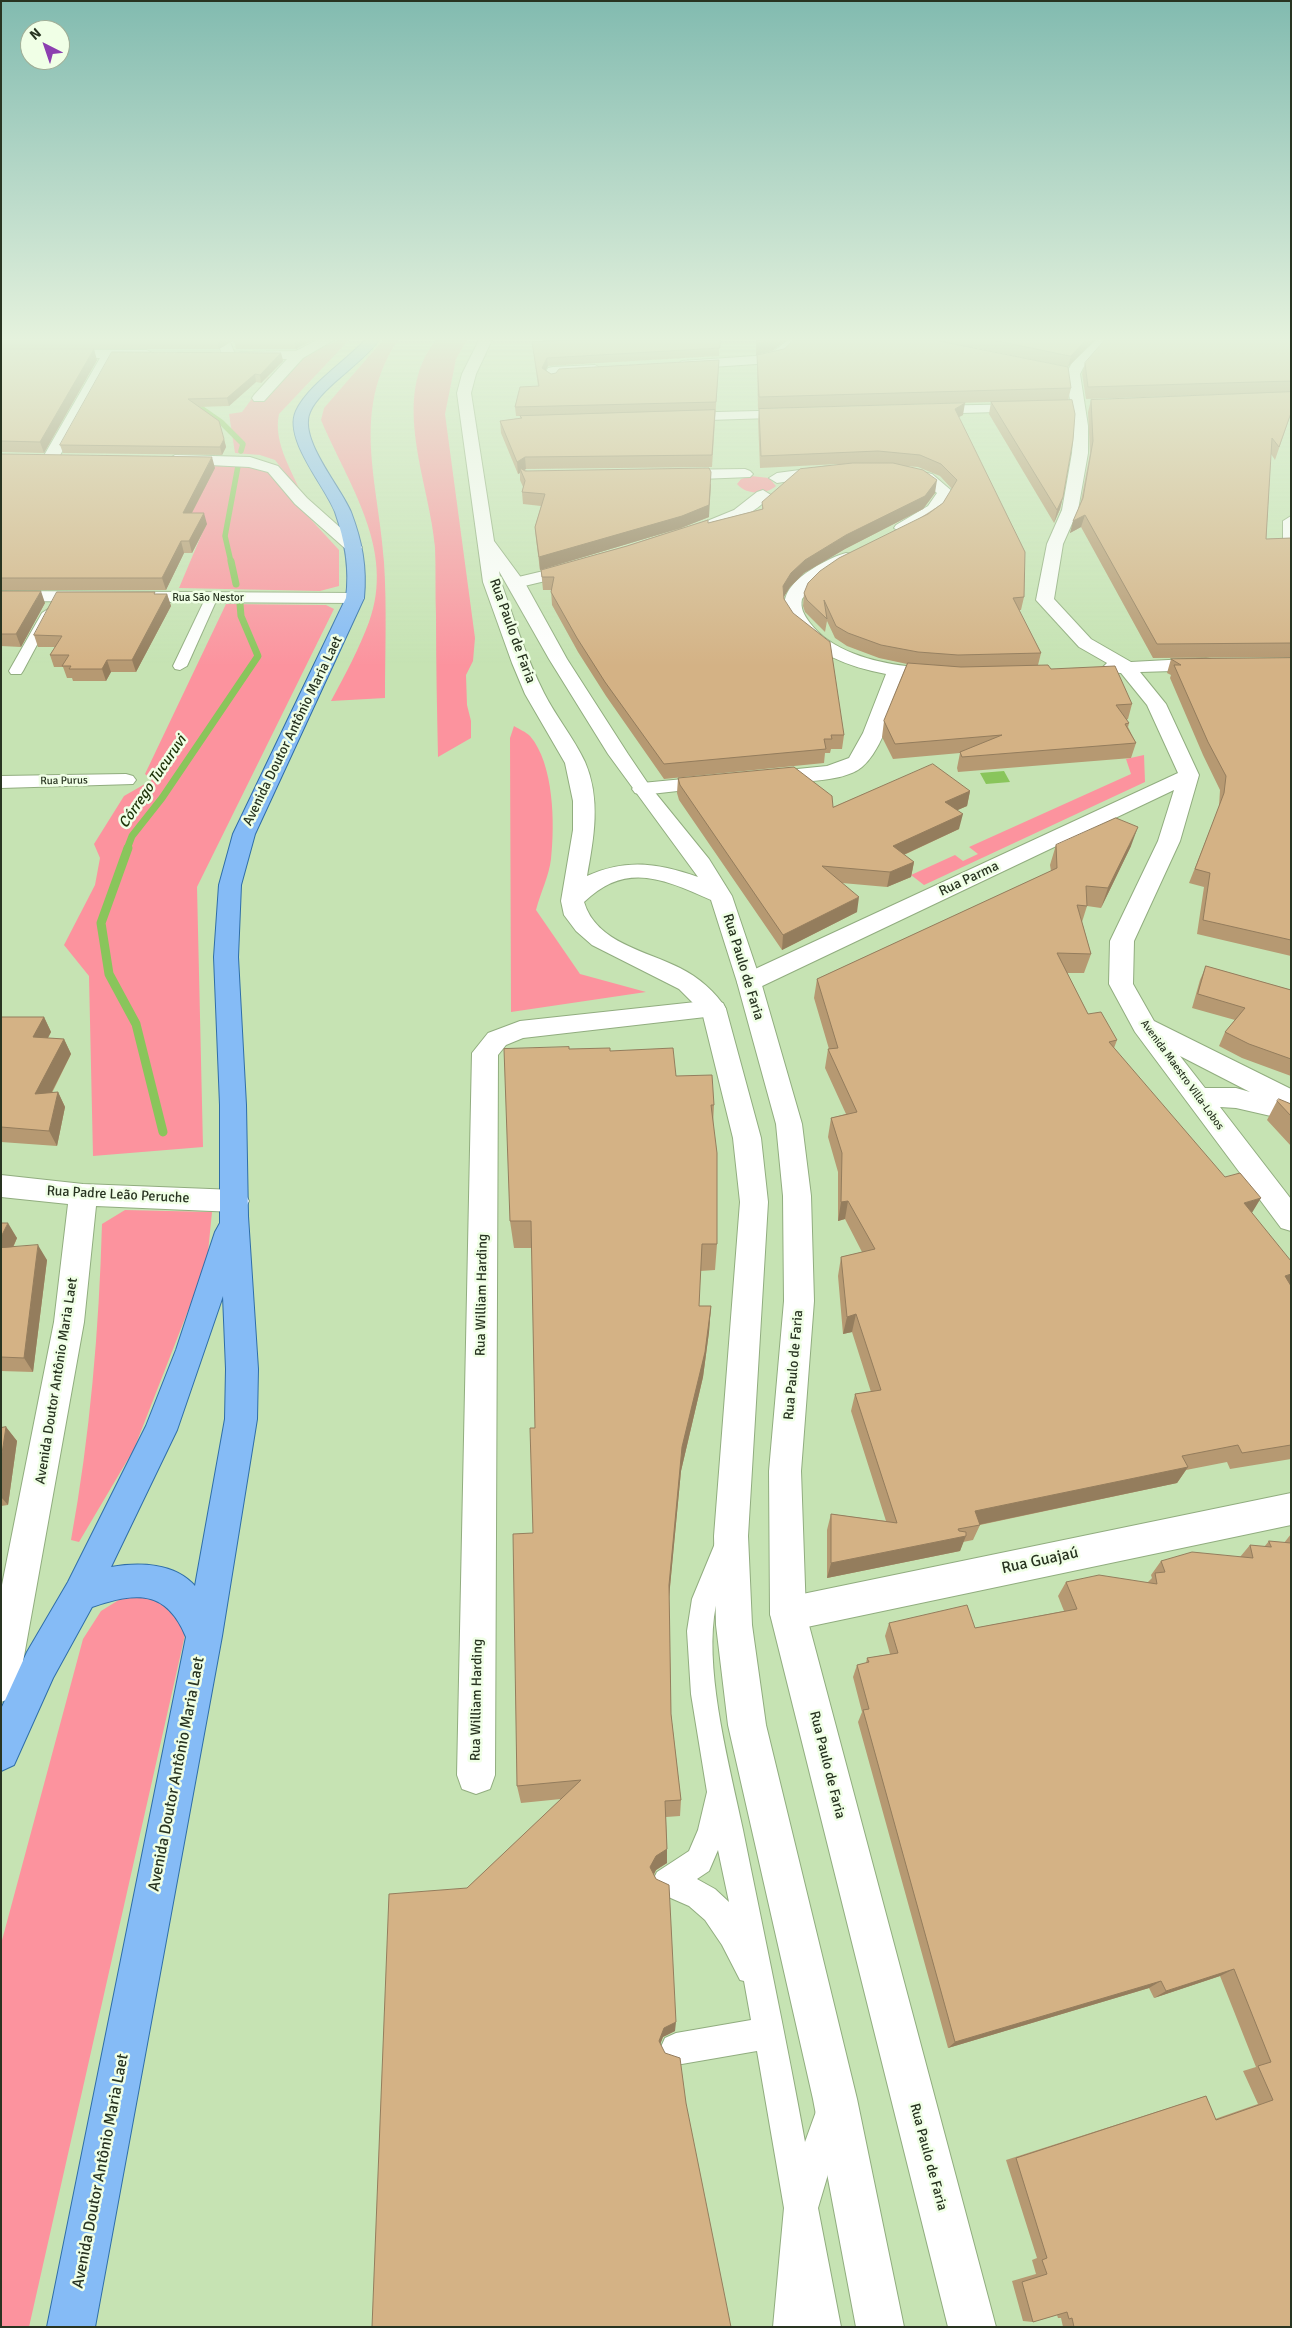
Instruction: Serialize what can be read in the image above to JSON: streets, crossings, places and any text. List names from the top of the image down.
{
  "streets": {
    "main road": ["Avenida Doutor Antônio Maria Laet"],
    "street": [
      "Rua São Nestor",
      "Rua Paulo de Faria",
      "Rua Purus",
      "Rua Parma",
      "Avenida Maestro Villa-Lobos",
      "Rua Padre Leão Peruche",
      "Rua William Harding",
      "Rua Guajaú"
    ]
  },
  "crossings": [
    ["Rua São Nestor", "Avenida Doutor Antônio Maria Laet"],
    ["Rua Paulo de Faria", "Rua Parma"],
    ["Rua Paulo de Faria", "Rua Guajaú"],
    ["Avenida Doutor Antônio Maria Laet", "Rua Padre Leão Peruche"],
    ["Rua Parma", "Avenida Maestro Villa-Lobos"]
  ],
  "water": ["Córrego Tucuruvi"],
  "north": "top left"
}
